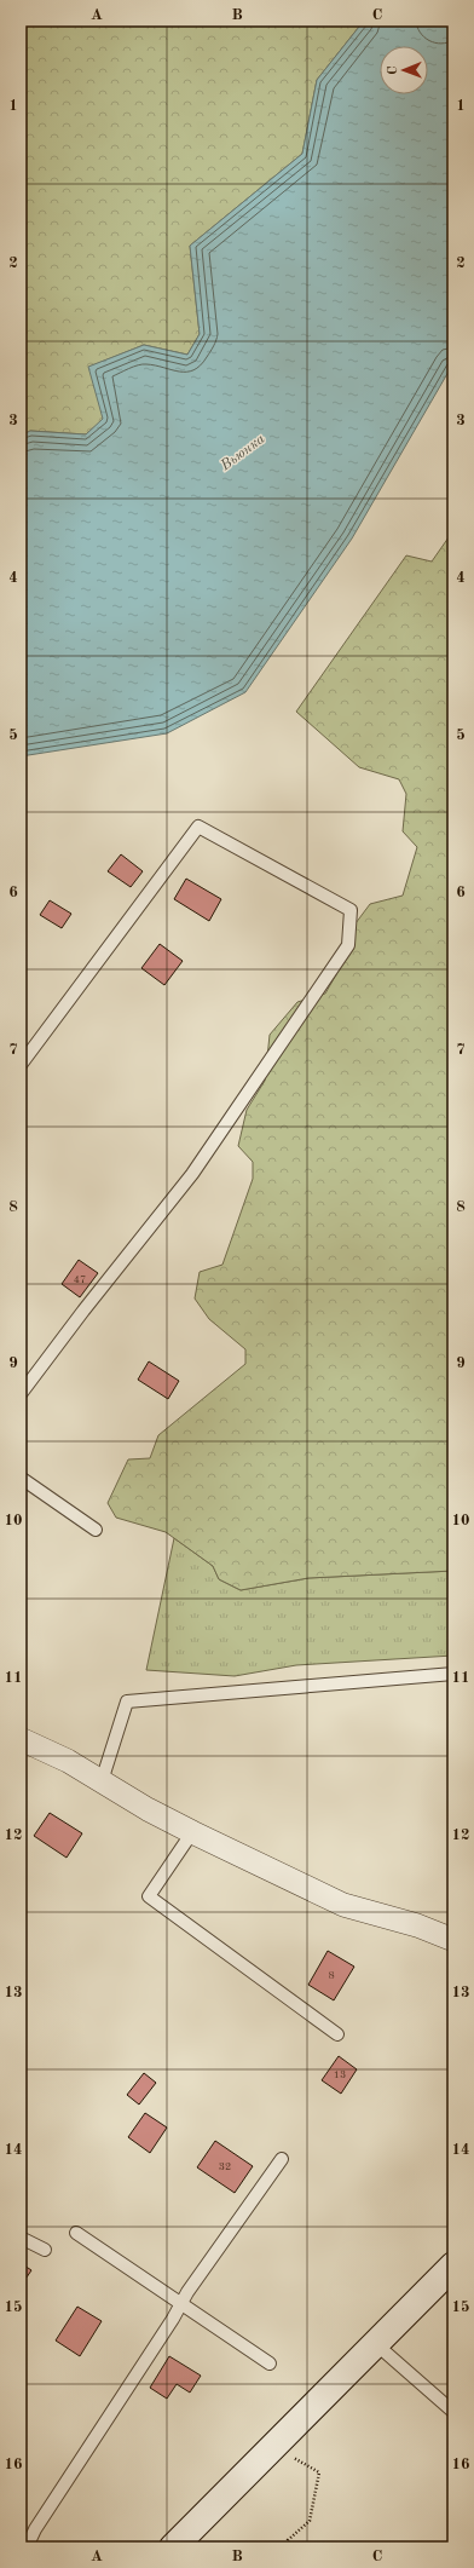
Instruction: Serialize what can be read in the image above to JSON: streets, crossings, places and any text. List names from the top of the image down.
{
  "water": ["Вьюнка"],
  "house_numbers": [
    "47",
    "8",
    "13",
    "32"
  ],
  "north": "left",
  "grid": {
    "columns": ["A", "B", "C"],
    "rows": [
      "1",
      "2",
      "3",
      "4",
      "5",
      "6",
      "7",
      "8",
      "9",
      "10",
      "11",
      "12",
      "13",
      "14",
      "15",
      "16"
    ]
  }
}
